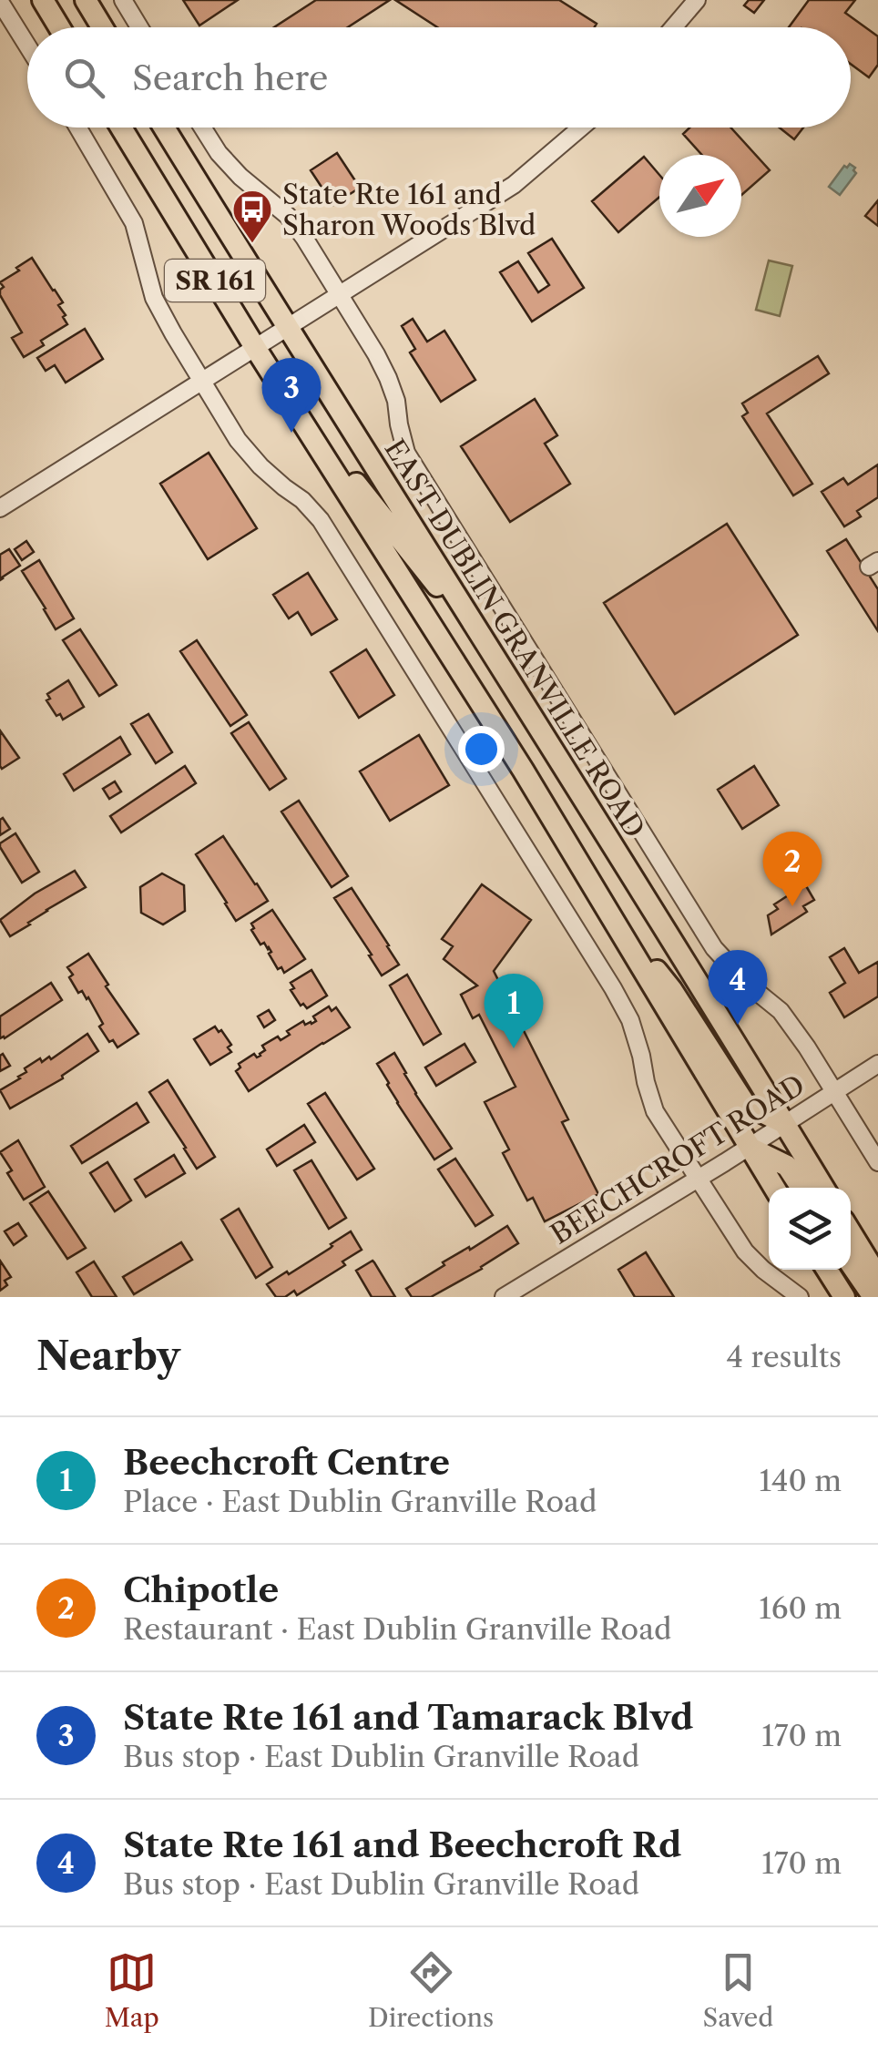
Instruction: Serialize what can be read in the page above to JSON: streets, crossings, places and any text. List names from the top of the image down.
{
  "streets": {
    "main road": ["SR 161", "EAST DUBLIN GRANVILLE ROAD"],
    "street": ["BEECHCROFT ROAD"]
  },
  "crossings": [
    ["SR 161", "BEECHCROFT ROAD"],
    ["EAST DUBLIN GRANVILLE ROAD", "BEECHCROFT ROAD"]
  ],
  "places": {
    "bus stop": ["State Rte 161 and Sharon Woods Blvd"]
  },
  "north": "top right",
  "page": {
    "search": "Search here",
    "pins": [
      "3",
      "2",
      "4",
      "1"
    ],
    "heading": ["Nearby", "4 results"],
    "list": [
      {
        "mark": "1",
        "name": "Beechcroft Centre",
        "note": "Place · East Dublin Granville Road",
        "value": "140 m"
      },
      {
        "mark": "2",
        "name": "Chipotle",
        "note": "Restaurant · East Dublin Granville Road",
        "value": "160 m"
      },
      {
        "mark": "3",
        "name": "State Rte 161 and Tamarack Blvd",
        "note": "Bus stop · East Dublin Granville Road",
        "value": "170 m"
      },
      {
        "mark": "4",
        "name": "State Rte 161 and Beechcroft Rd",
        "note": "Bus stop · East Dublin Granville Road",
        "value": "170 m"
      }
    ],
    "nav": ["Map", "Directions", "Saved"]
  }
}
